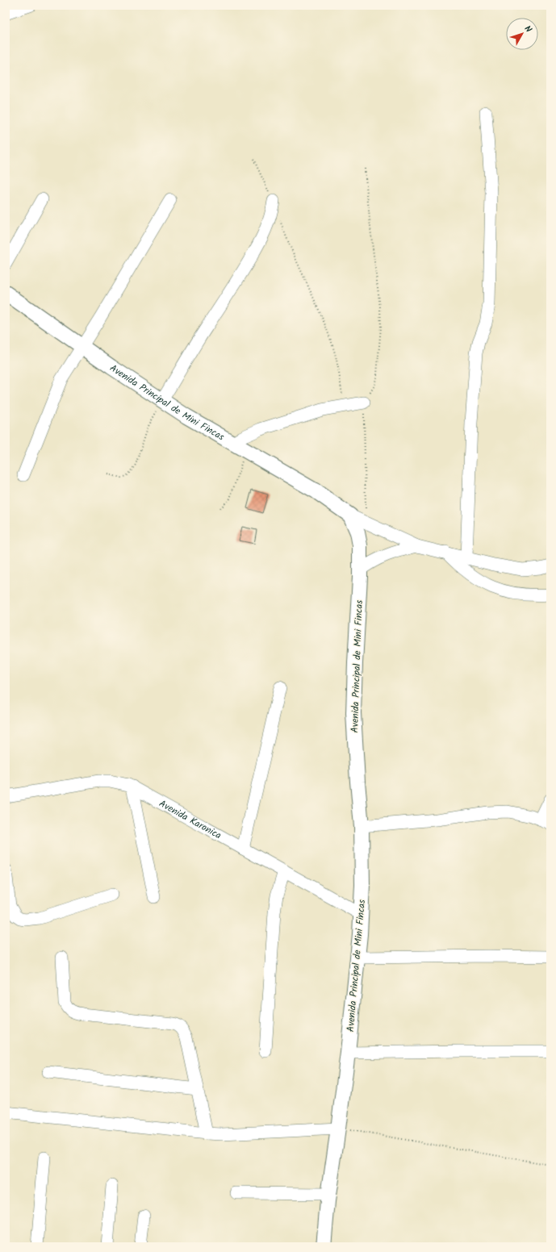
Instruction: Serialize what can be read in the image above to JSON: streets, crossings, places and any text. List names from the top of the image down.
{
  "streets": {
    "street": ["Avenida Principal de Mini Fincas", "Avenida Karonica"]
  },
  "crossings": [
    ["Avenida Principal de Mini Fincas", "Avenida Karonica"]
  ],
  "north": "top right"
}
